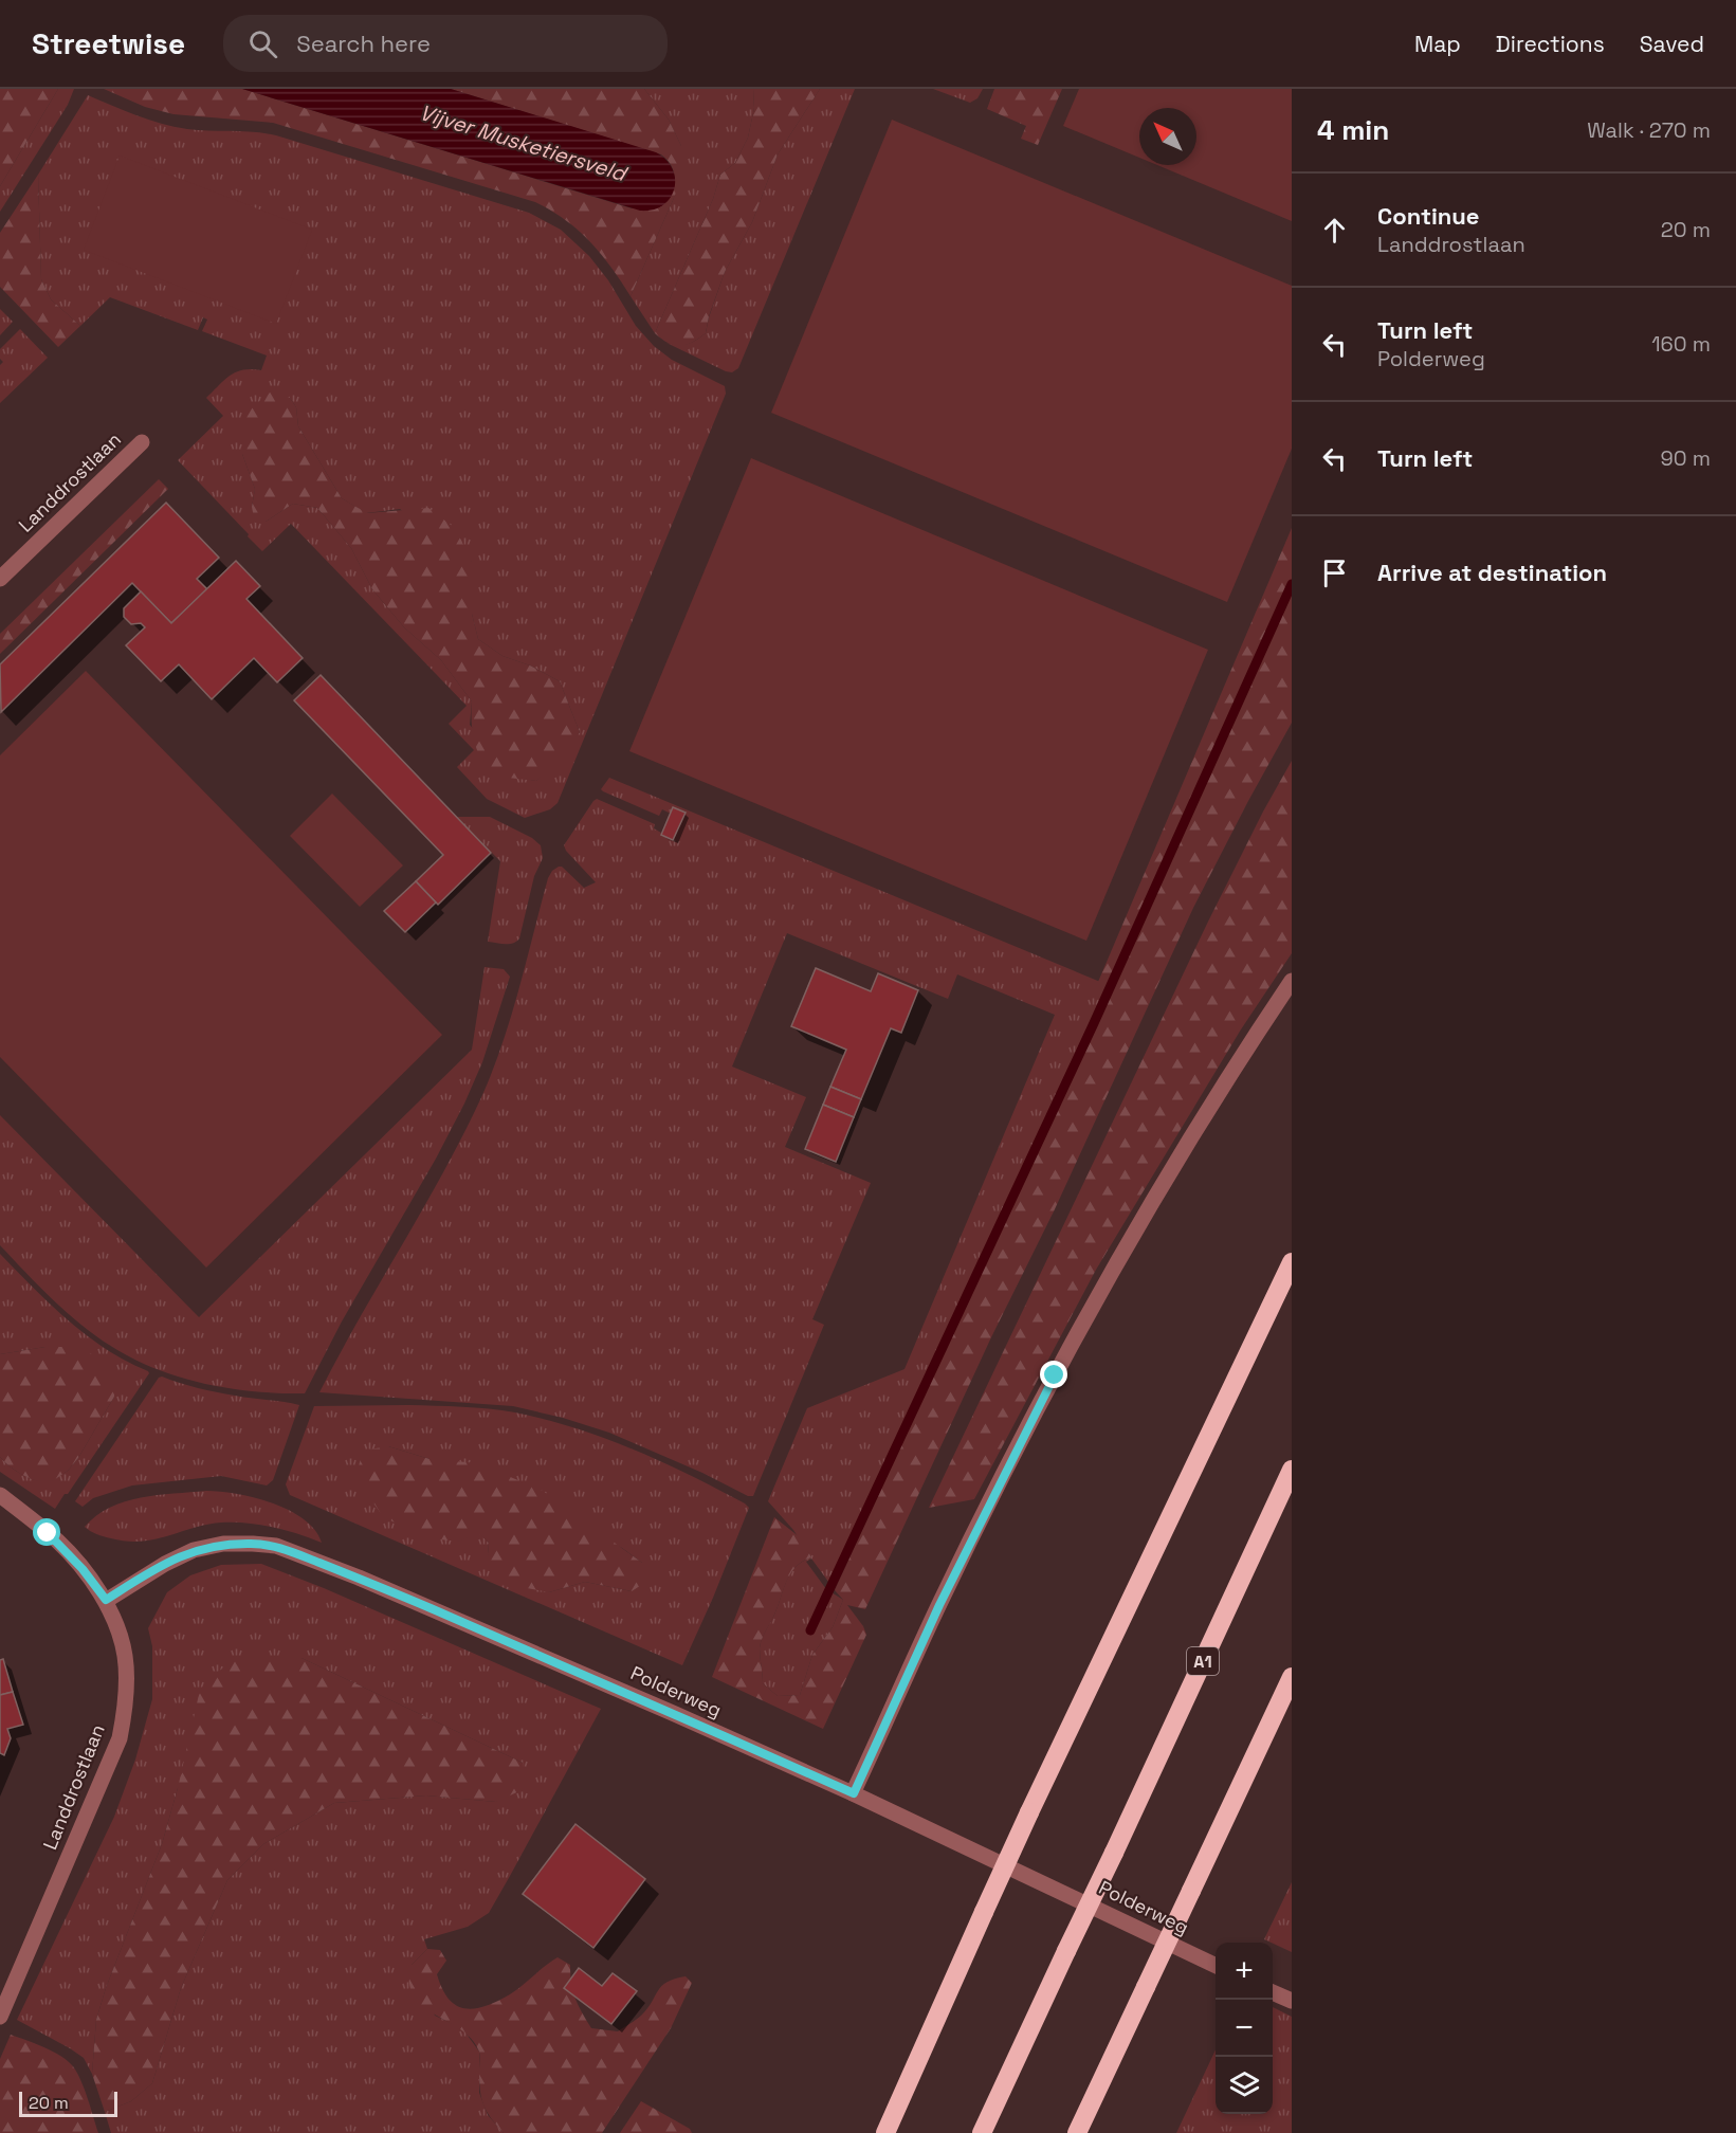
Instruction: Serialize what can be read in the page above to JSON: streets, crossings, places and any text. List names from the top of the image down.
{
  "streets": {
    "highway": ["A1"],
    "street": ["Landdrostlaan", "Polderweg"]
  },
  "crossings": [
    ["Landdrostlaan", "Polderweg"]
  ],
  "water": ["Vijver Musketiersveld"],
  "scale_bar": "20 m",
  "north": "top left",
  "page": {
    "header": "Streetwise",
    "search": "Search here",
    "nav": ["Map", "Directions", "Saved"],
    "heading": ["4 min", "Walk · 270 m"],
    "list": [
      ["Continue", "Landdrostlaan", "20 m"],
      ["Turn left", "Polderweg", "160 m"],
      ["Turn left", "90 m"],
      "Arrive at destination"
    ],
    "map_buttons": ["+", "−"],
    "scale": "20 m"
  }
}
